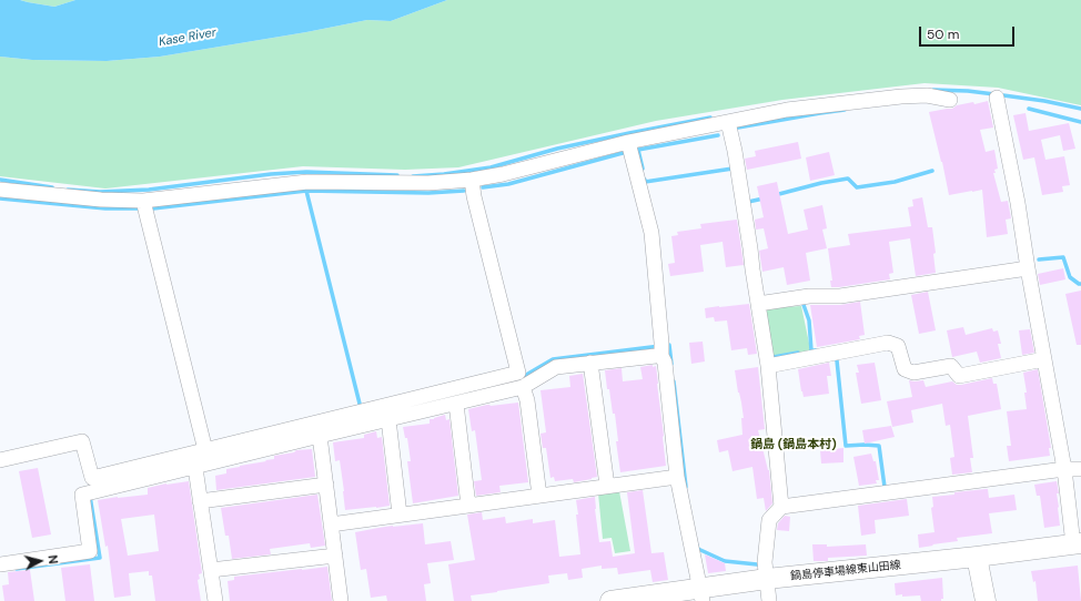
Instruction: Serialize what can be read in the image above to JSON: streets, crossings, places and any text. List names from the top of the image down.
{
  "streets": {
    "main road": ["鍋島停車場線東山田線"]
  },
  "districts": ["鍋島 (鍋島本村)"],
  "water": ["Kase River"],
  "scale_bar": "50 m",
  "north": "right"
}
